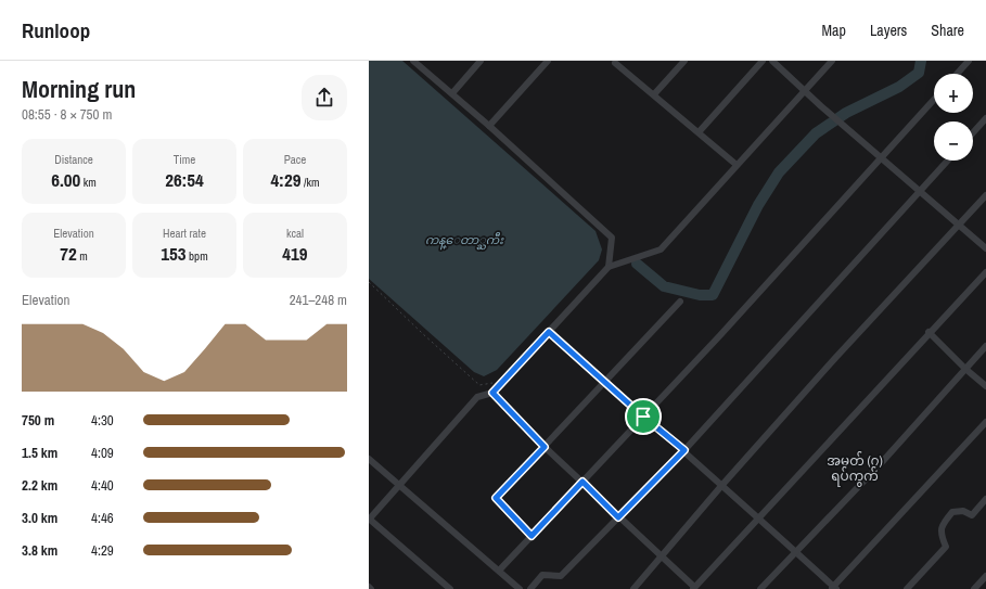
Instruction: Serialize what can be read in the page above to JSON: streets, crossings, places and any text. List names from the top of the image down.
{
  "districts": ["အမှတ် (၇) ရပ်ကွက်"],
  "water": ["ကန္ေတာ္ႀကီး"],
  "page": {
    "header": "Runloop",
    "nav": ["Map", "Layers", "Share"],
    "heading": ["Morning run", "08:55 · 8 × 750 m"],
    "map_buttons": ["+", "−"],
    "stats": [
      ["Distance", "6.00 km"],
      ["Time", "26:54"],
      ["Pace", "4:29 /km"],
      ["Elevation", "72 m"],
      ["Heart rate", "153 bpm"],
      ["kcal", "419"]
    ],
    "chart": ["Elevation", "241–248 m"],
    "list": [
      {
        "name": "750 m",
        "note": "4:30"
      },
      {
        "name": "1.5 km",
        "note": "4:09"
      },
      {
        "name": "2.2 km",
        "note": "4:40"
      },
      {
        "name": "3.0 km",
        "note": "4:46"
      },
      {
        "name": "3.8 km",
        "note": "4:29"
      }
    ]
  }
}
